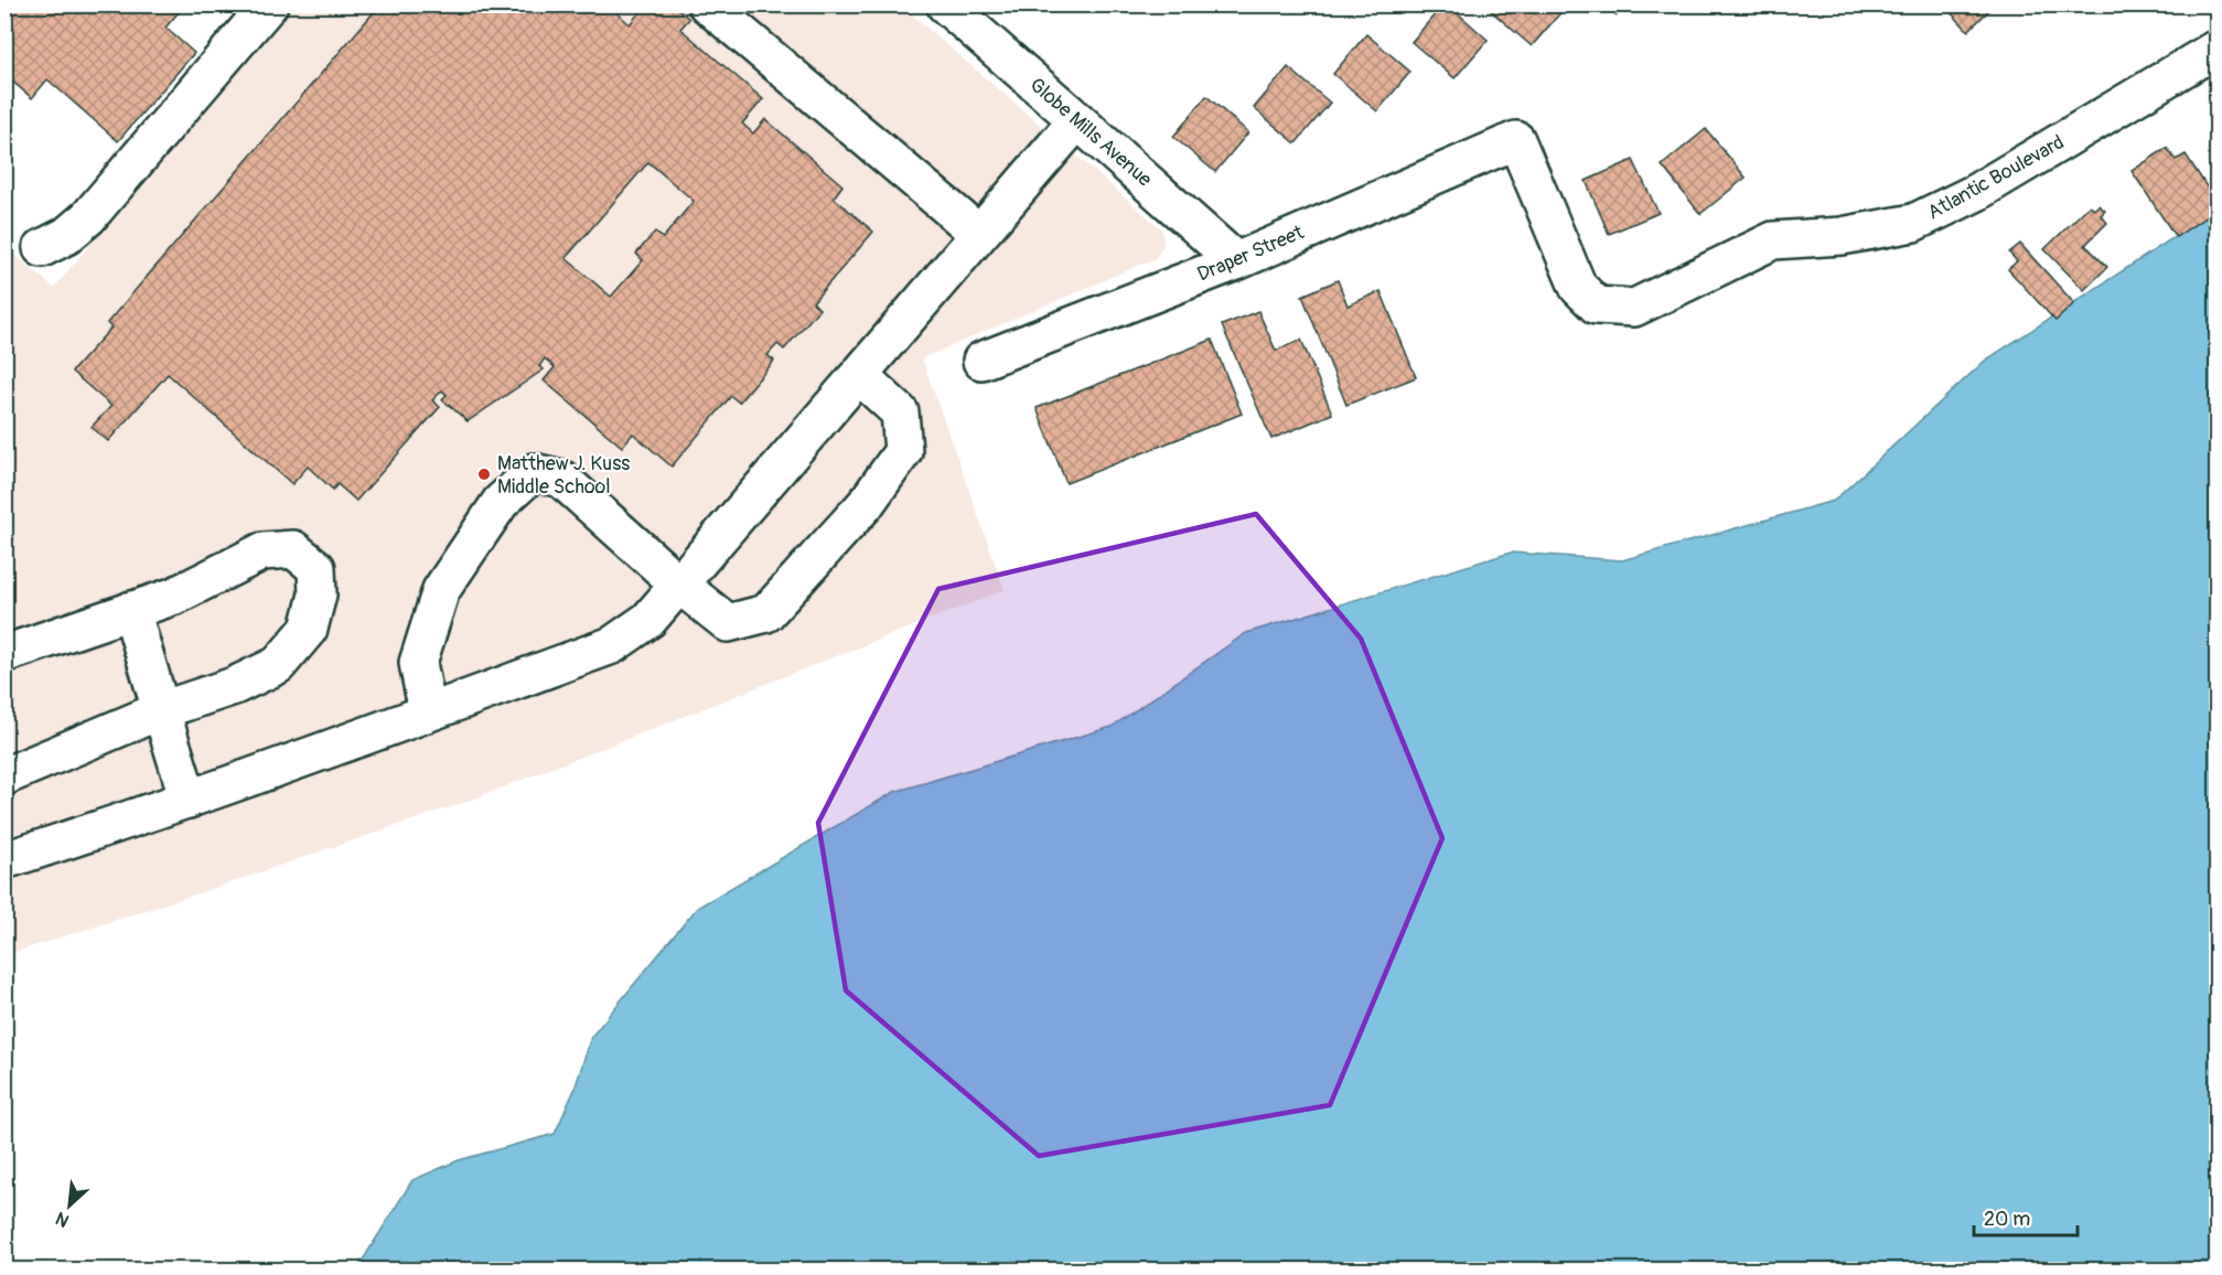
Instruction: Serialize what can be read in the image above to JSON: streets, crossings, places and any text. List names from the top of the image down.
{
  "streets": {
    "street": ["Globe Mills Avenue", "Atlantic Boulevard", "Draper Street"]
  },
  "crossings": [
    ["Globe Mills Avenue", "Draper Street"],
    ["Atlantic Boulevard", "Draper Street"]
  ],
  "places": ["Matthew J. Kuss Middle School"],
  "scale_bar": "20 m",
  "north": "bottom left"
}
